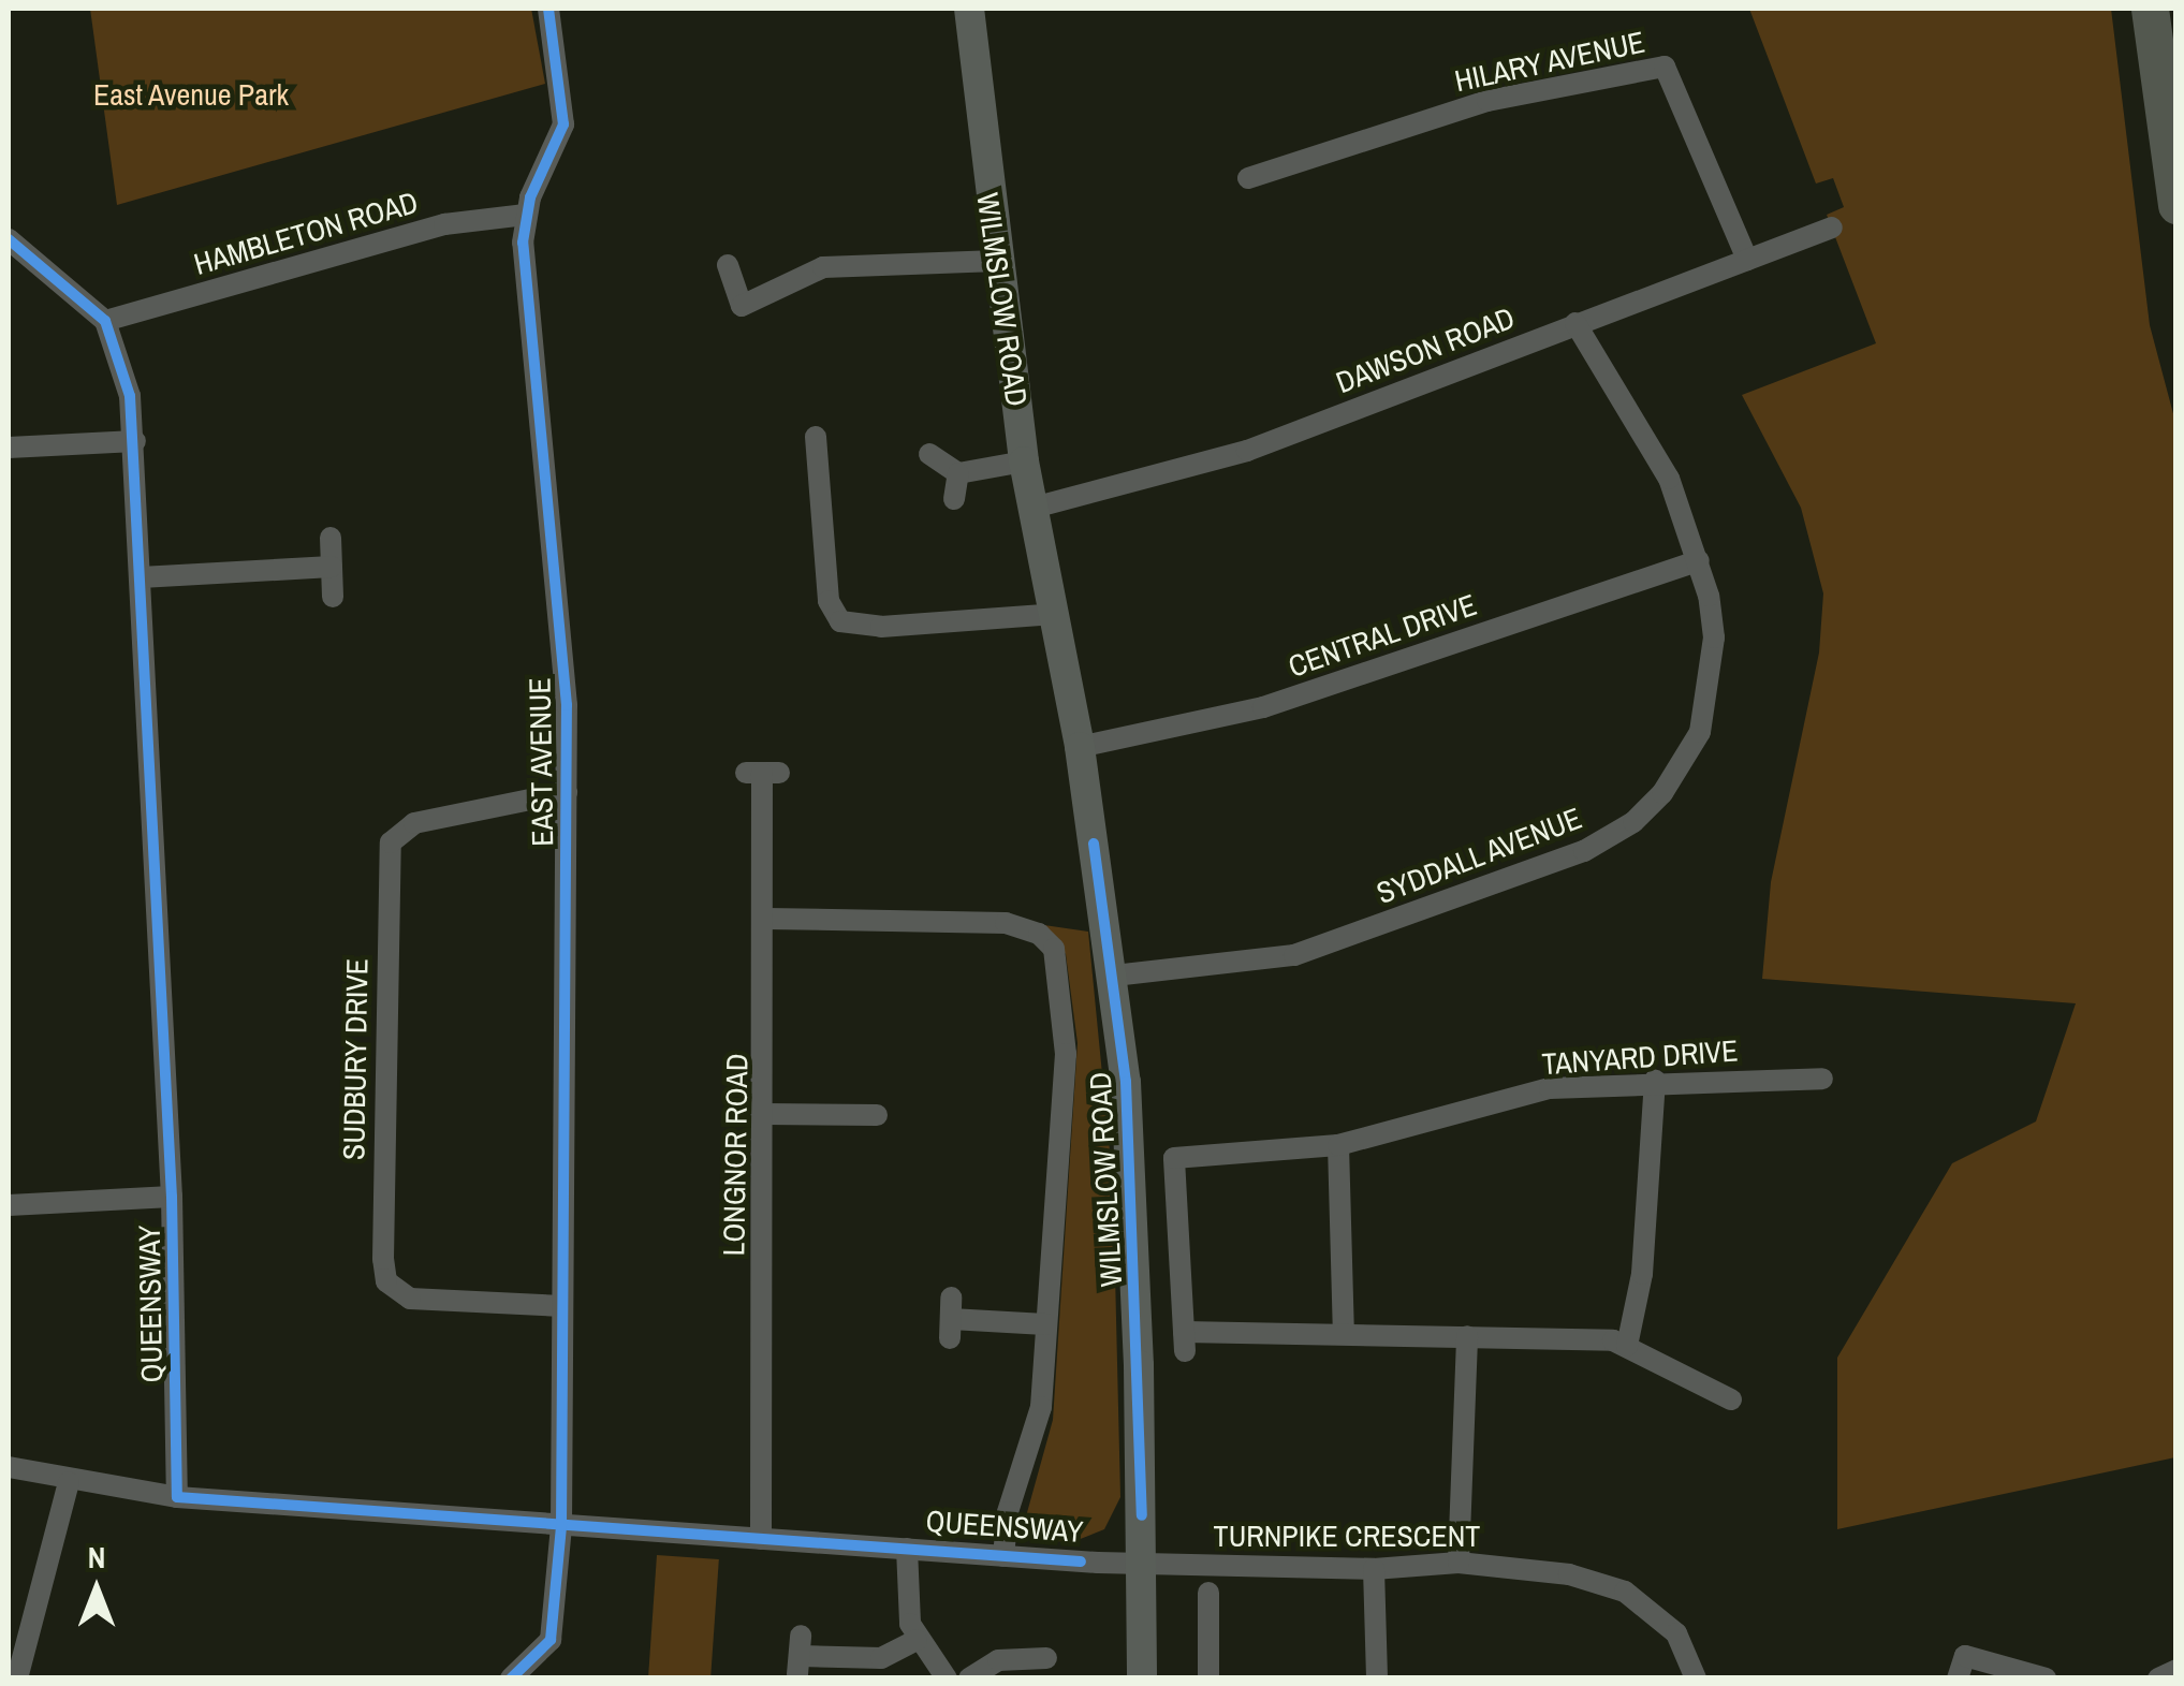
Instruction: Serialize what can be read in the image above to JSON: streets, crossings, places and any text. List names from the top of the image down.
{
  "streets": {
    "main road": ["WILMSLOW ROAD"],
    "street": [
      "HILARY AVENUE",
      "HAMBLETON ROAD",
      "DAWSON ROAD",
      "CENTRAL DRIVE",
      "EAST AVENUE",
      "SYDDALL AVENUE",
      "TANYARD DRIVE",
      "SUDBURY DRIVE",
      "LONGNOR ROAD",
      "QUEENSWAY",
      "TURNPIKE CRESCENT"
    ]
  },
  "crossings": [
    ["HILARY AVENUE", "DAWSON ROAD"],
    ["HAMBLETON ROAD", "EAST AVENUE"],
    ["HAMBLETON ROAD", "QUEENSWAY"],
    ["WILMSLOW ROAD", "DAWSON ROAD"],
    ["WILMSLOW ROAD", "CENTRAL DRIVE"],
    ["WILMSLOW ROAD", "SYDDALL AVENUE"],
    ["WILMSLOW ROAD", "LONGNOR ROAD"],
    ["WILMSLOW ROAD", "QUEENSWAY"],
    ["WILMSLOW ROAD", "TURNPIKE CRESCENT"],
    ["DAWSON ROAD", "SYDDALL AVENUE"],
    ["CENTRAL DRIVE", "SYDDALL AVENUE"],
    ["EAST AVENUE", "SUDBURY DRIVE"],
    ["EAST AVENUE", "QUEENSWAY"],
    ["LONGNOR ROAD", "QUEENSWAY"],
    ["QUEENSWAY", "TURNPIKE CRESCENT"]
  ],
  "parks": ["East Avenue Park"],
  "north": "top"
}
